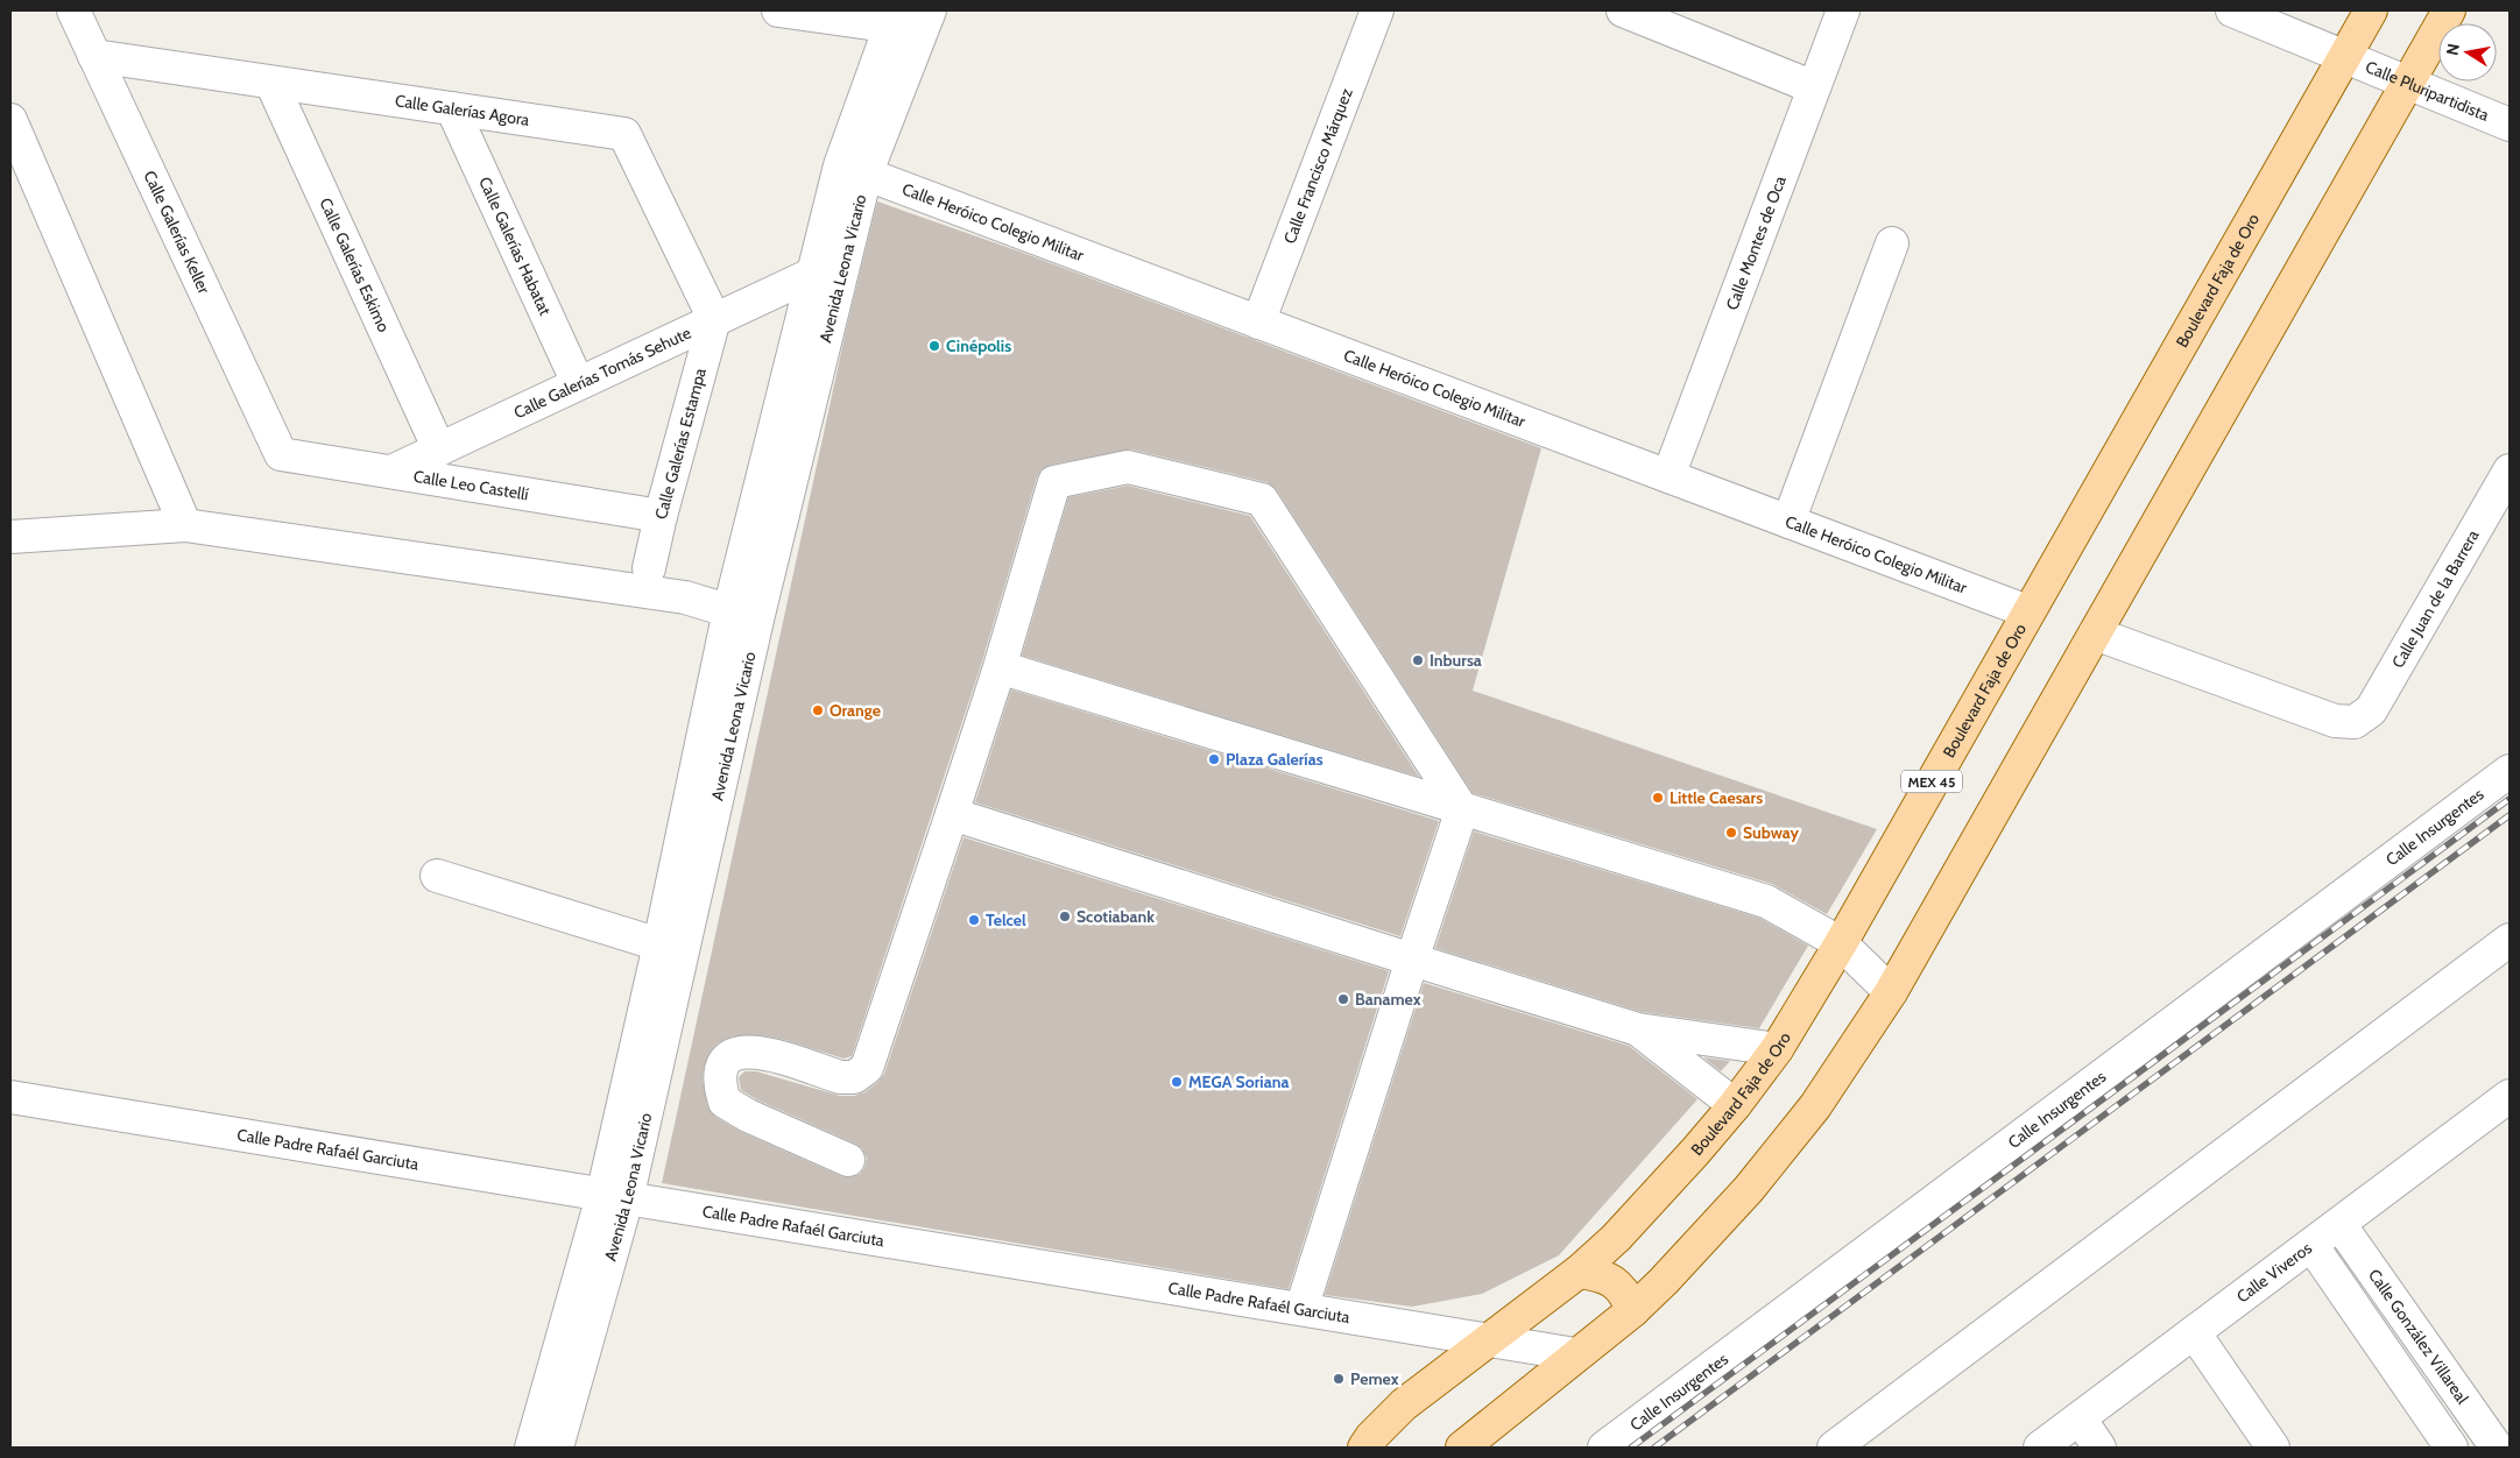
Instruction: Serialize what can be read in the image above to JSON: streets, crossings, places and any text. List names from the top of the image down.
{
  "streets": {
    "main road": ["Boulevard Faja de Oro", "MEX 45"],
    "street": [
      "Calle Pluripartidista",
      "Calle Galerías Agora",
      "Calle Francisco Márquez",
      "Calle Heróico Colegio Militar",
      "Calle Galerías Keller",
      "Calle Montes de Oca",
      "Calle Galerías Habatat",
      "Calle Galerías Eskimo",
      "Avenida Leona Vicario",
      "Calle Galerías Tomás Sehute",
      "Calle Galerías Estampa",
      "Calle Leo Castellí",
      "Calle Juan de la Barrera",
      "Calle Insurgentes",
      "Calle Padre Rafaél Garciuta",
      "Calle Viveros",
      "Calle González Villareal"
    ]
  },
  "crossings": [
    ["Calle Pluripartidista", "Boulevard Faja de Oro"],
    ["Calle Galerías Agora", "Calle Galerías Keller"],
    ["Calle Galerías Agora", "Calle Galerías Habatat"],
    ["Calle Galerías Agora", "Calle Galerías Eskimo"],
    ["Calle Galerías Agora", "Calle Galerías Tomás Sehute"],
    ["Calle Galerías Agora", "Calle Galerías Estampa"],
    ["Calle Francisco Márquez", "Calle Heróico Colegio Militar"],
    ["Calle Heróico Colegio Militar", "Calle Montes de Oca"],
    ["Calle Heróico Colegio Militar", "Avenida Leona Vicario"],
    ["Calle Heróico Colegio Militar", "Boulevard Faja de Oro"],
    ["Calle Galerías Keller", "Calle Leo Castellí"],
    ["Calle Galerías Habatat", "Calle Galerías Tomás Sehute"],
    ["Calle Galerías Eskimo", "Calle Galerías Tomás Sehute"],
    ["Avenida Leona Vicario", "Calle Galerías Tomás Sehute"],
    ["Avenida Leona Vicario", "Calle Padre Rafaél Garciuta"],
    ["Boulevard Faja de Oro", "Calle Padre Rafaél Garciuta"],
    ["Calle Galerías Tomás Sehute", "Calle Galerías Estampa"],
    ["Calle Galerías Tomás Sehute", "Calle Leo Castellí"],
    ["Calle Galerías Estampa", "Calle Leo Castellí"],
    ["Calle Viveros", "Calle González Villareal"]
  ],
  "places": [
    "Cinépolis",
    "Inbursa",
    "Orange",
    "Plaza Galerías",
    "Little Caesars",
    "Subway",
    "Scotiabank",
    "Telcel",
    "Banamex",
    "MEGA Soriana",
    "Pemex"
  ],
  "north": "left"
}
